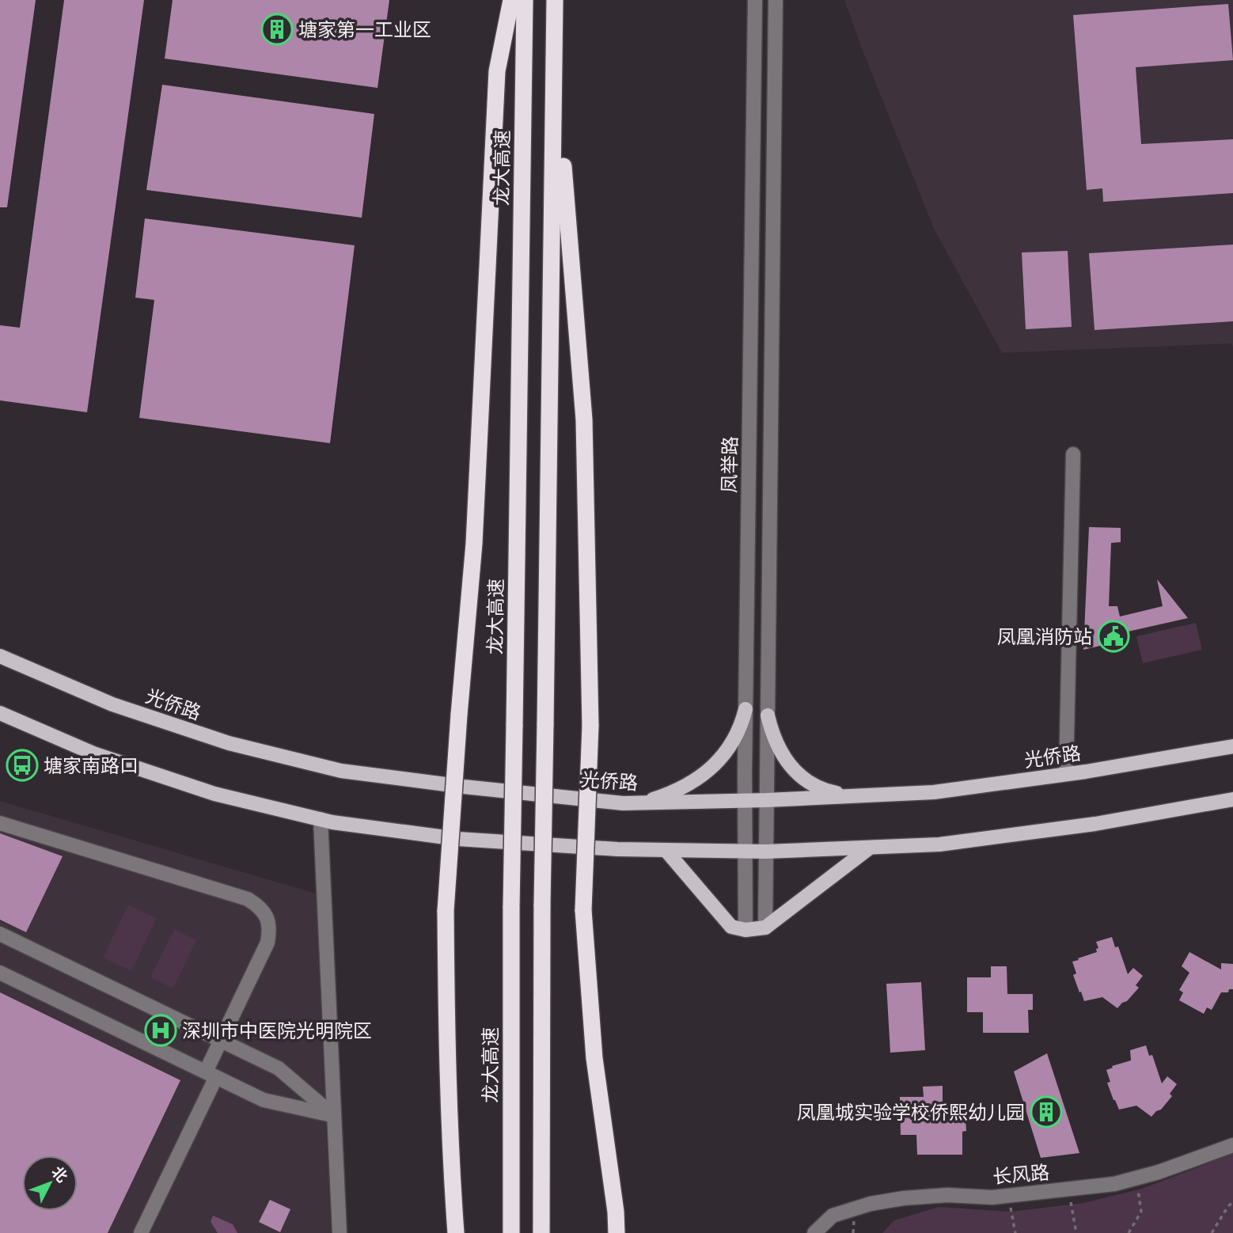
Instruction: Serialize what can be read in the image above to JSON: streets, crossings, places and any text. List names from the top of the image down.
{
  "streets": {
    "highway": ["龙大高速"],
    "main road": ["光侨路"],
    "street": ["凤举路", "长风路"]
  },
  "crossings": [
    ["凤举路", "光侨路"]
  ],
  "places": {
    "building": ["塘家第一工业区", "凤凰城实验学校侨熙幼儿园"],
    "public building": ["凤凰消防站"],
    "bus stop": ["塘家南路口"],
    "hospital": ["深圳市中医院光明院区"]
  },
  "north": "top right"
}
